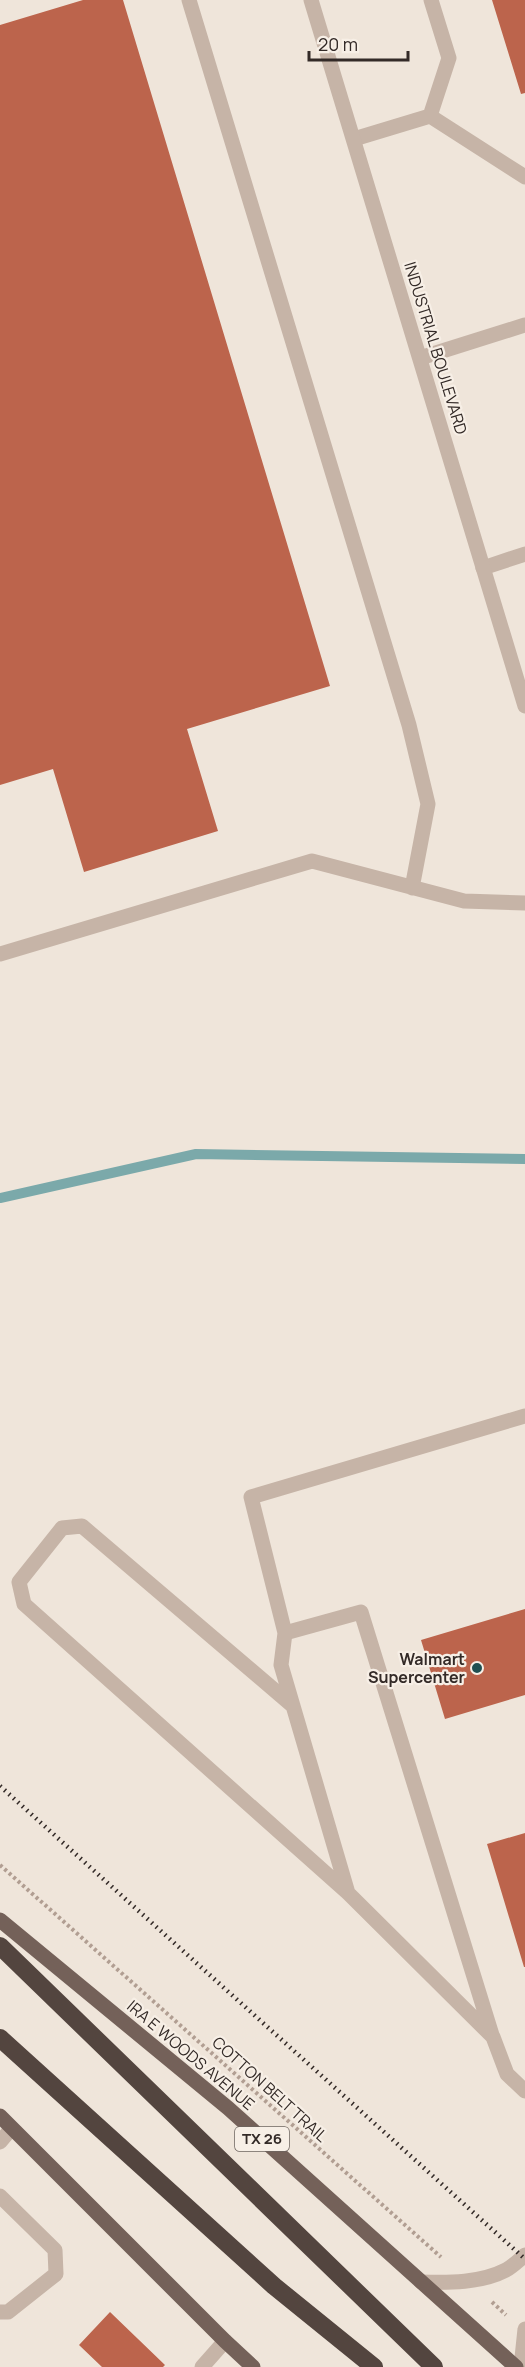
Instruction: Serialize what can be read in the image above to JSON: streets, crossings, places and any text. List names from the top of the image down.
{
  "streets": {
    "main road": ["IRA E WOODS AVENUE", "TX 26"],
    "street": ["INDUSTRIAL BOULEVARD"],
    "path": ["COTTON BELT TRAIL"]
  },
  "places": ["Walmart Supercenter"],
  "scale_bar": "20 m"
}
